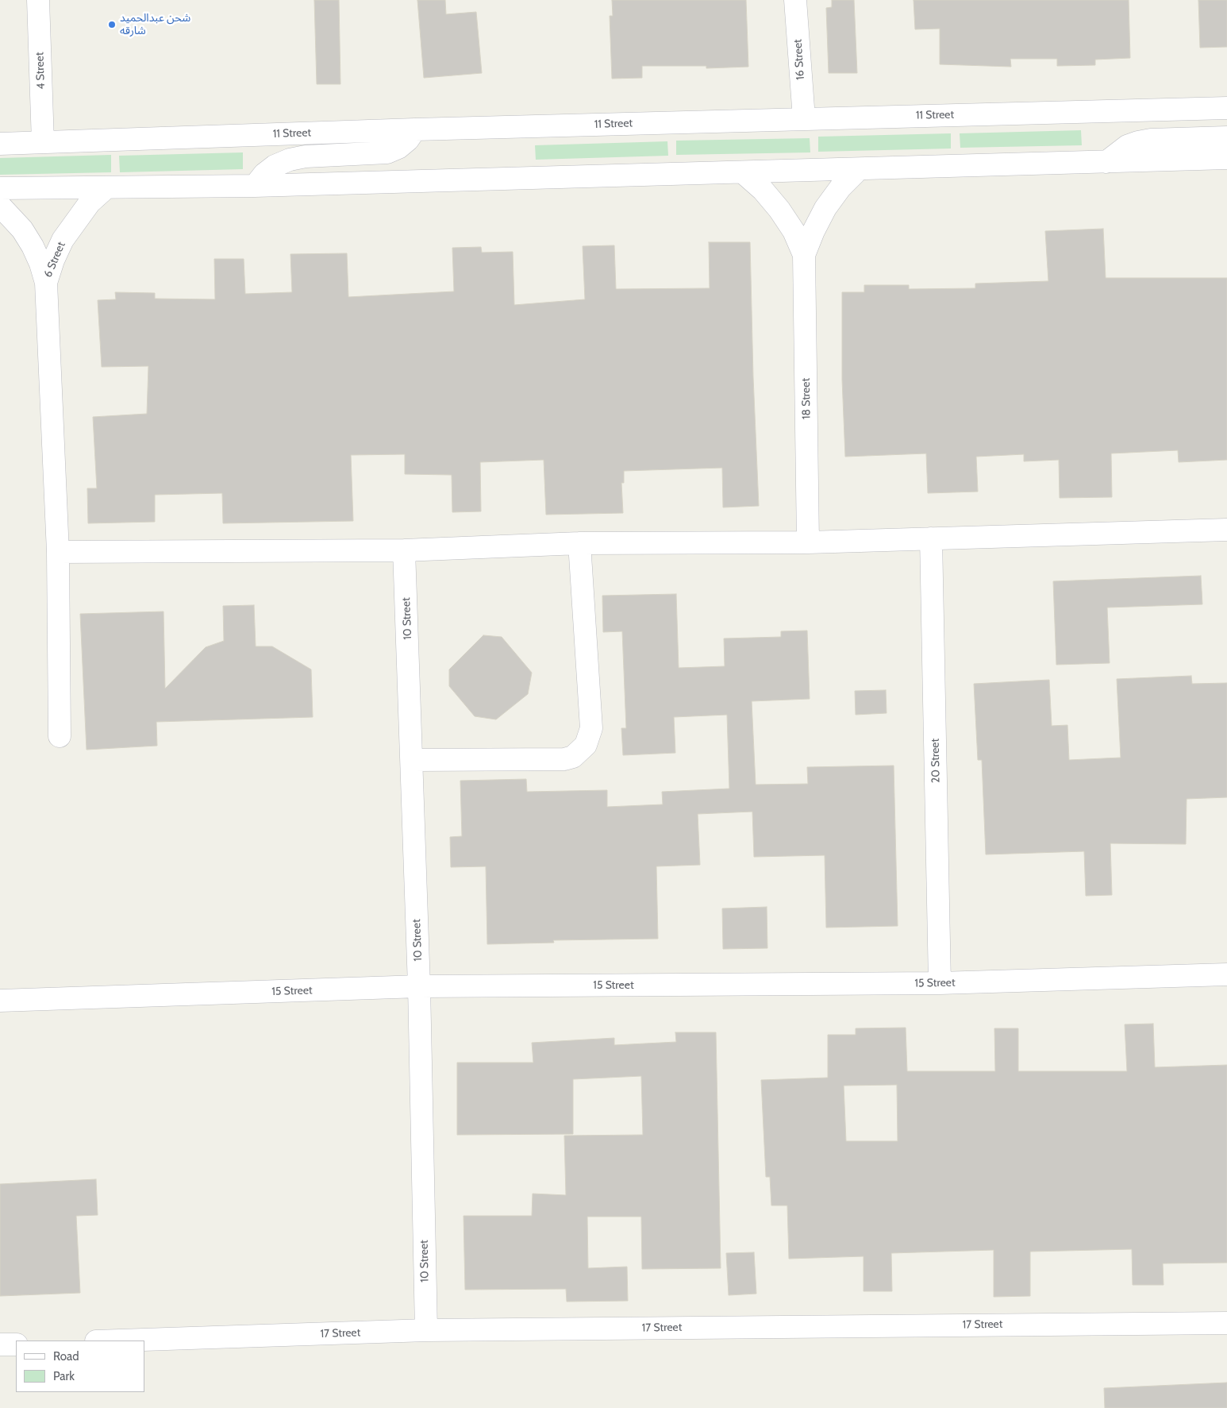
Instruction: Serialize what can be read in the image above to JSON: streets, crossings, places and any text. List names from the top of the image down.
{
  "streets": {
    "street": [
      "16 Street",
      "4 Street",
      "11 Street",
      "6 Street",
      "18 Street",
      "10 Street",
      "20 Street",
      "15 Street",
      "17 Street"
    ]
  },
  "crossings": [
    ["16 Street", "11 Street"],
    ["4 Street", "11 Street"],
    ["10 Street", "15 Street"],
    ["10 Street", "17 Street"],
    ["20 Street", "15 Street"]
  ],
  "places": ["شحن عبدالحميد شارقه"],
  "legend": ["Road", "Park"]
}
